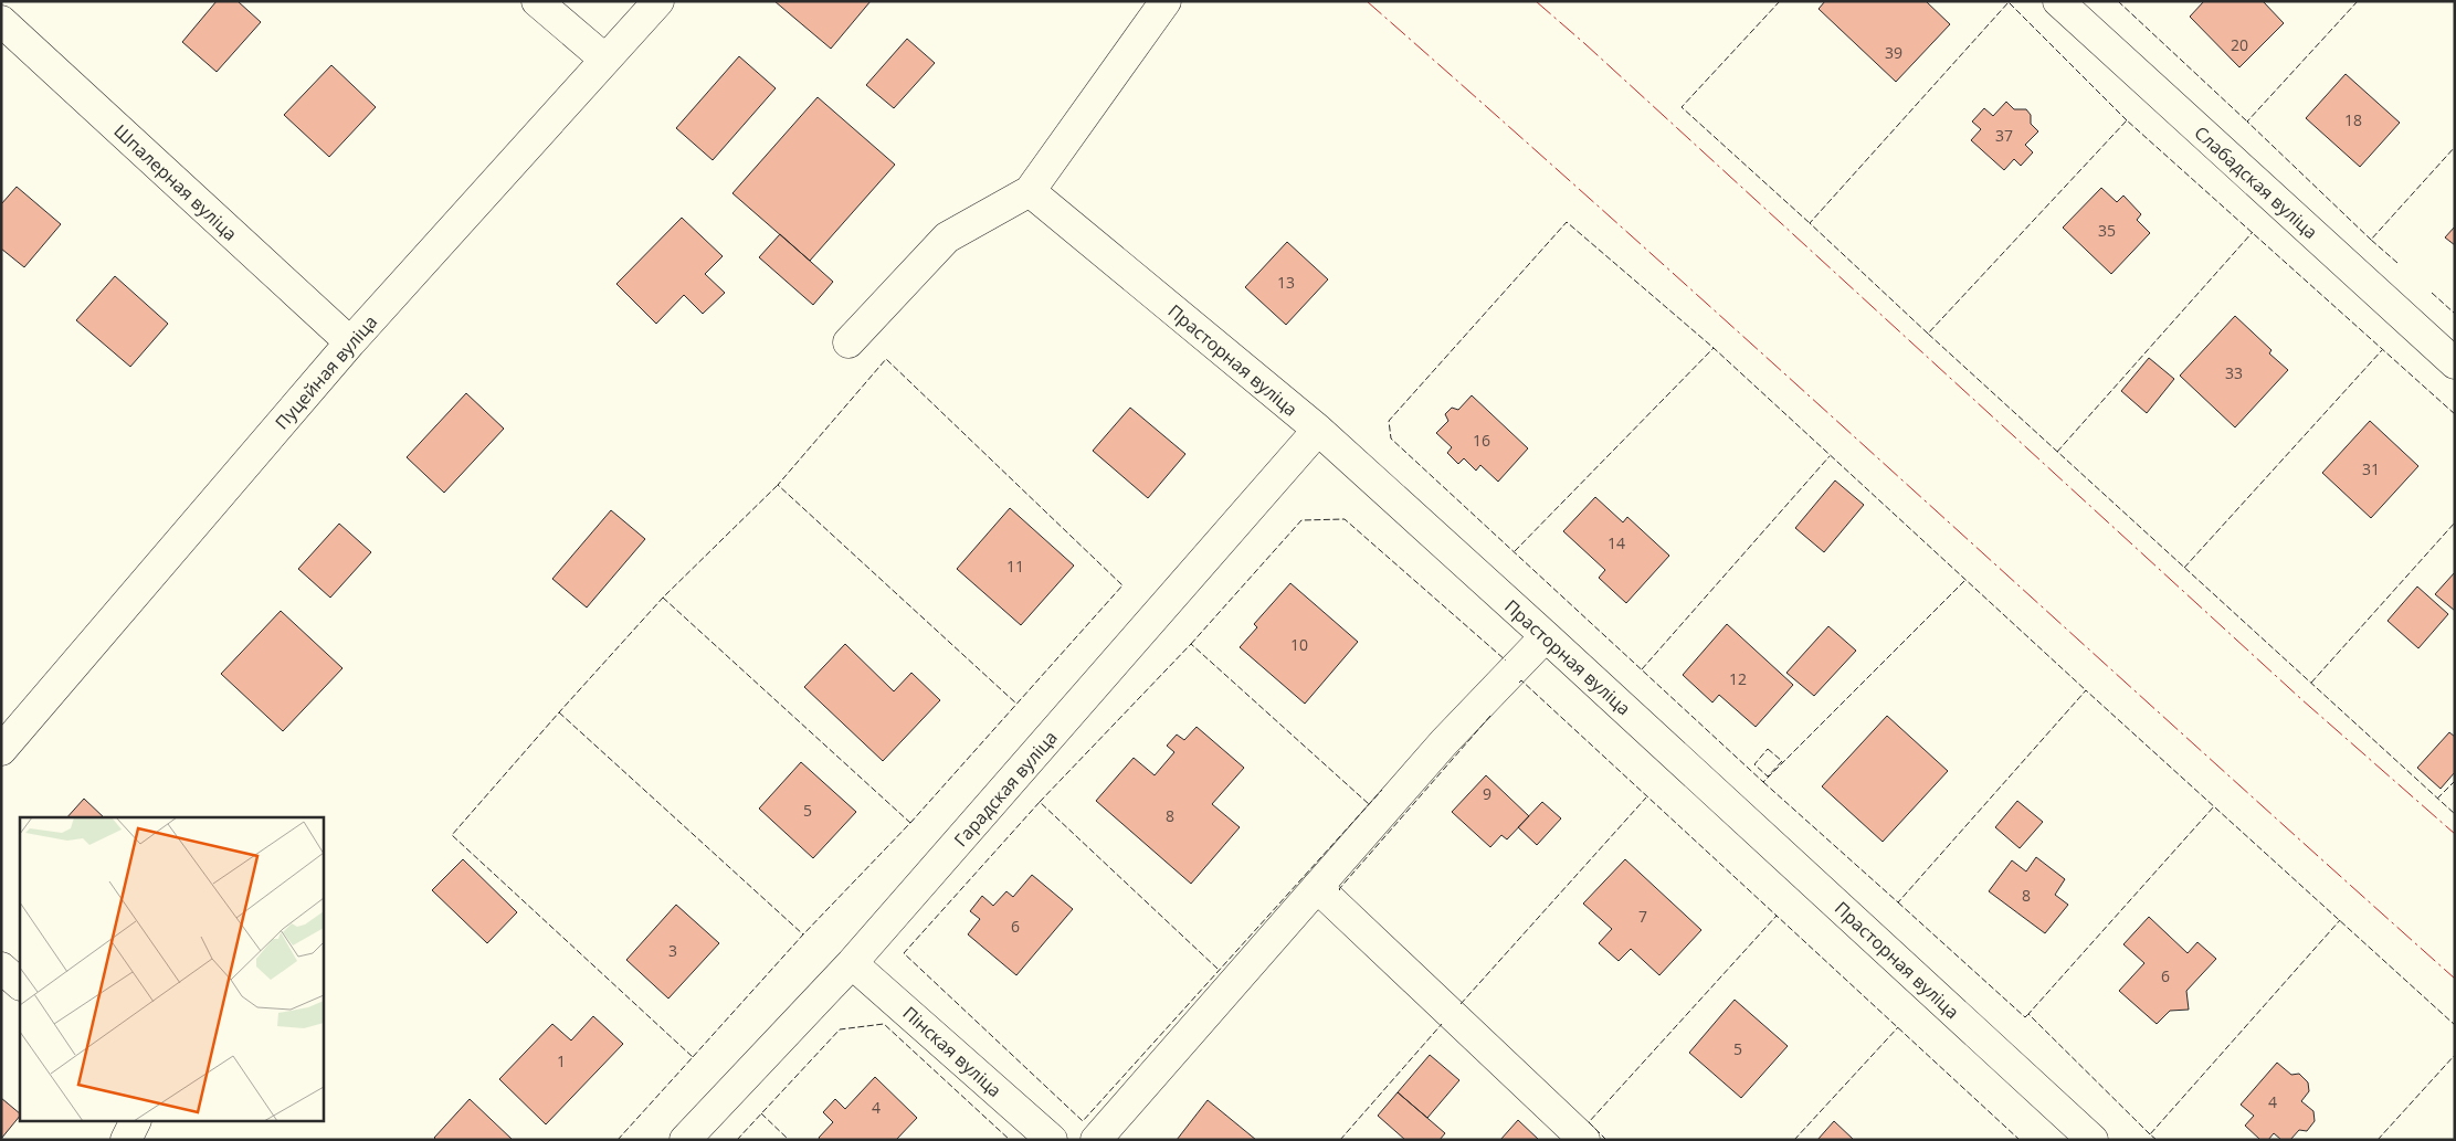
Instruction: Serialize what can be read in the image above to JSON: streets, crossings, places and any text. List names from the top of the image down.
{
  "streets": {
    "street": [
      "Шпалерная вуліца",
      "Слабадская вуліца",
      "Прасторная вуліца",
      "Пуцейная вуліца",
      "Гарадская вуліца",
      "Пінская вуліца"
    ]
  },
  "crossings": [
    ["Шпалерная вуліца", "Пуцейная вуліца"],
    ["Прасторная вуліца", "Гарадская вуліца"],
    ["Гарадская вуліца", "Пінская вуліца"]
  ],
  "house_numbers": [
    "20",
    "39",
    "18",
    "37",
    "35",
    "13",
    "33",
    "16",
    "31",
    "14",
    "11",
    "10",
    "12",
    "9",
    "5",
    "8",
    "8",
    "7",
    "6",
    "3",
    "6",
    "5",
    "1",
    "4",
    "4"
  ]
}
